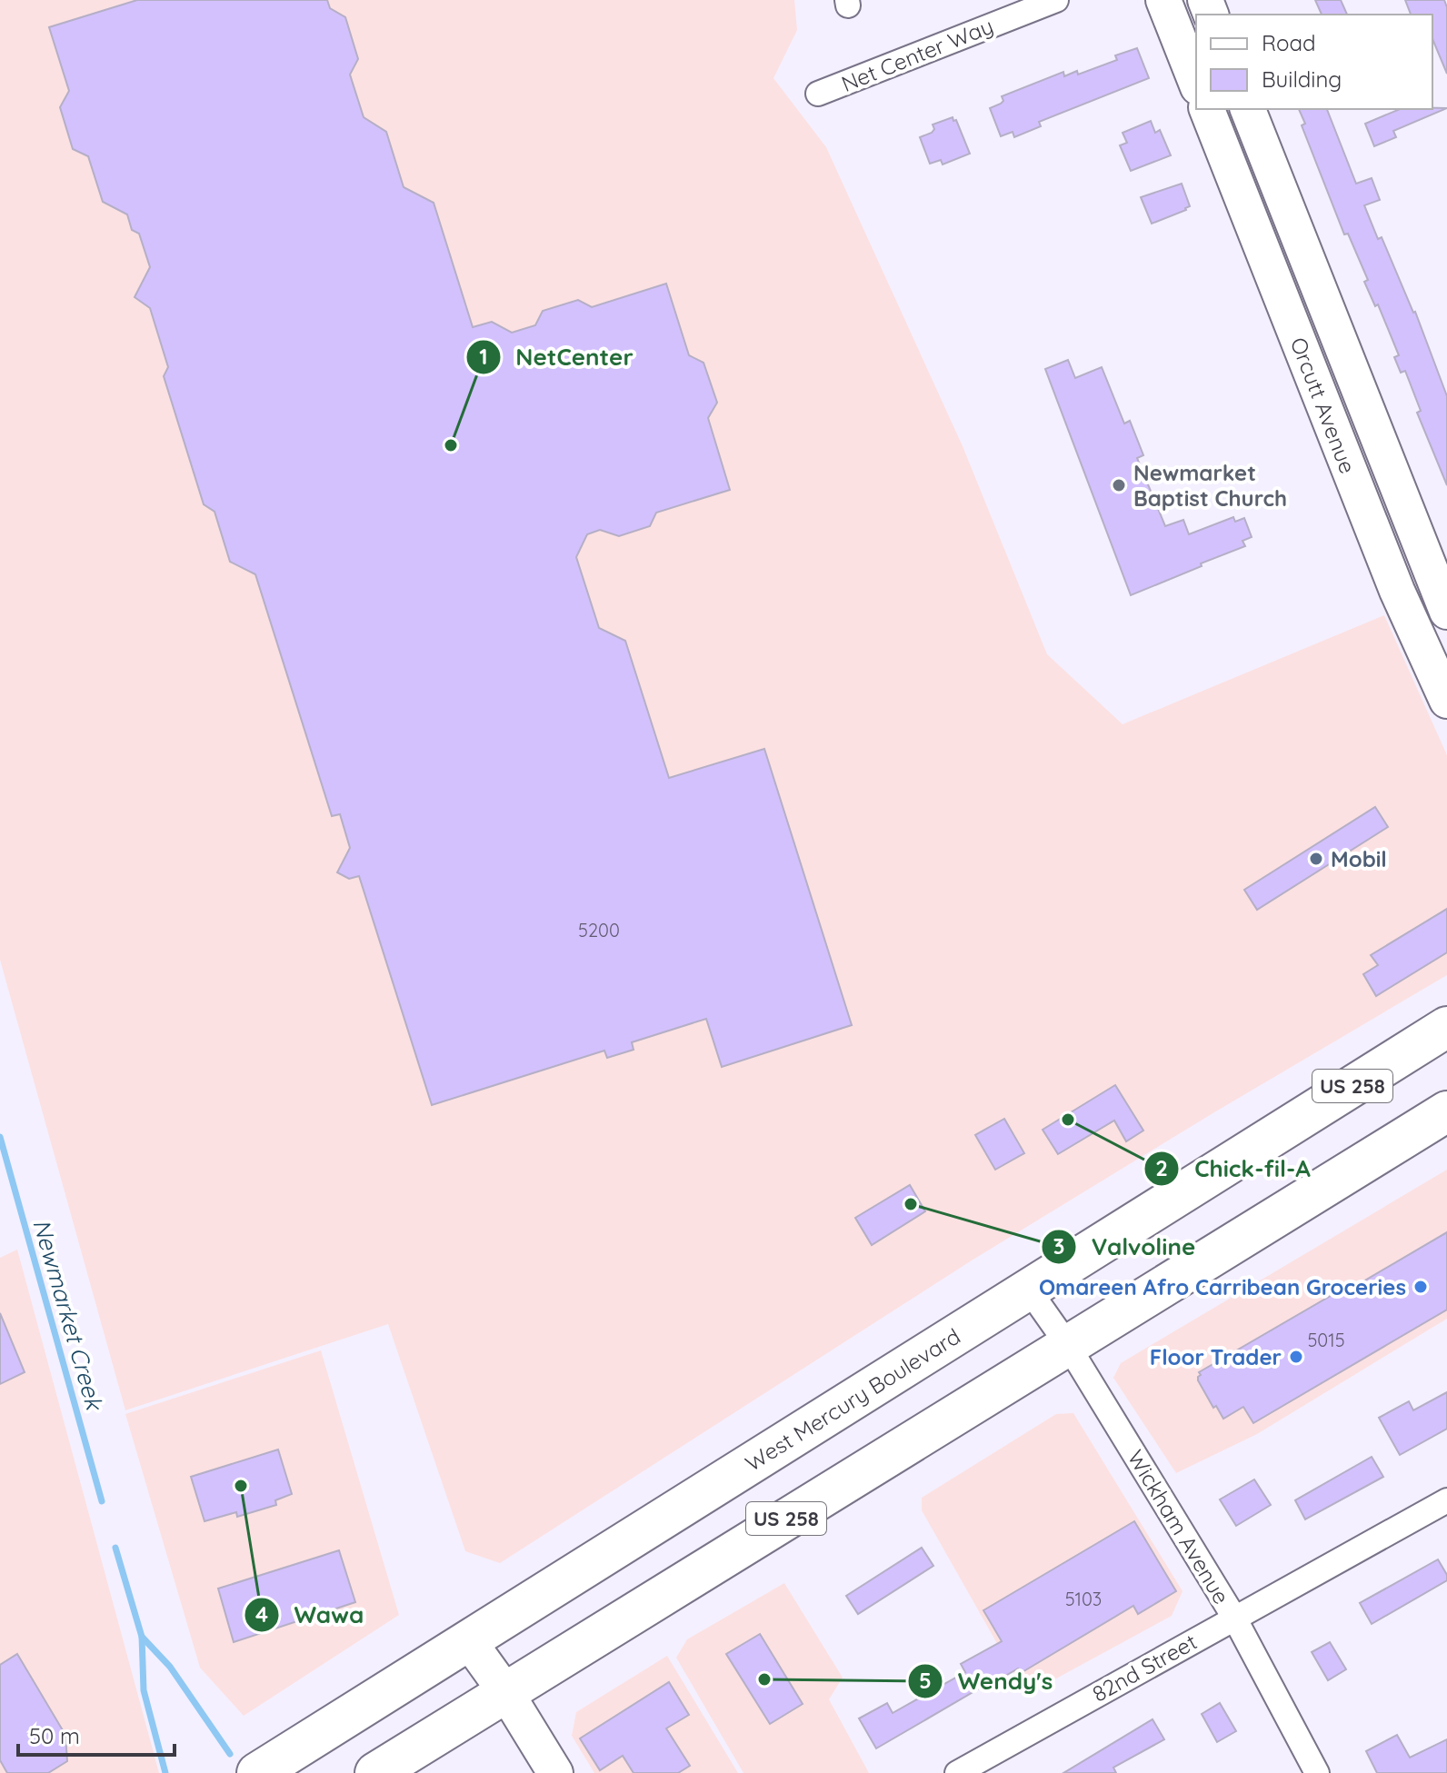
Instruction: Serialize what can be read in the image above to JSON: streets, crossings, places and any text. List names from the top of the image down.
{
  "streets": {
    "highway": ["US 258", "West Mercury Boulevard"],
    "main road": ["Orcutt Avenue"],
    "street": ["Net Center Way", "Wickham Avenue", "82nd Street"]
  },
  "crossings": [
    ["US 258", "Wickham Avenue"],
    ["West Mercury Boulevard", "Wickham Avenue"],
    ["Wickham Avenue", "82nd Street"]
  ],
  "water": ["Newmarket Creek"],
  "places": [
    "NetCenter",
    "Newmarket Baptist Church",
    "Mobil",
    "Chick-fil-A",
    "Valvoline",
    "Omareen Afro Carribean Groceries",
    "Floor Trader",
    "Wawa",
    "Wendy's"
  ],
  "house_numbers": ["5200", "5015", "5103"],
  "legend": ["Road", "Building"],
  "scale_bar": "50 m"
}
